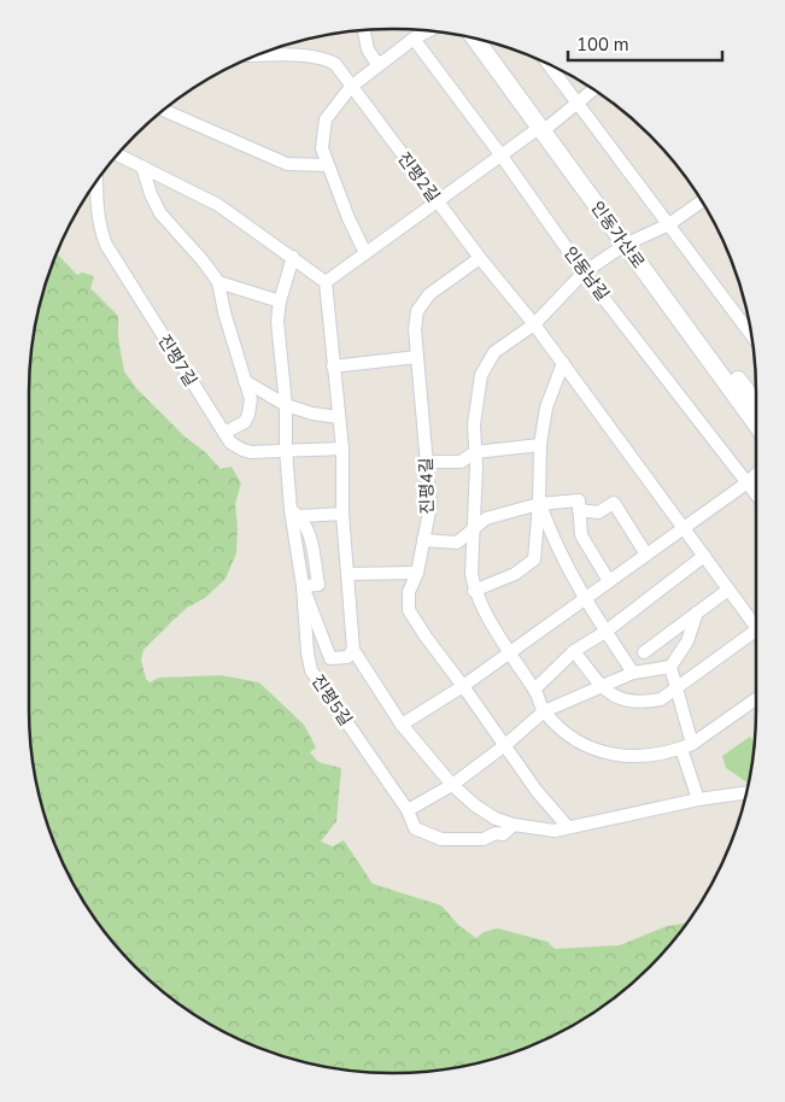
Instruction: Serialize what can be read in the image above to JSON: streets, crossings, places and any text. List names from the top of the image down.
{
  "streets": {
    "main road": ["인동가산로"],
    "street": [
      "진평2길",
      "인동남길",
      "진평7길",
      "진평4길",
      "진평5길"
    ]
  },
  "crossings": [
    ["진평2길", "진평4길"],
    ["진평7길", "진평5길"]
  ],
  "scale_bar": "100 m"
}
